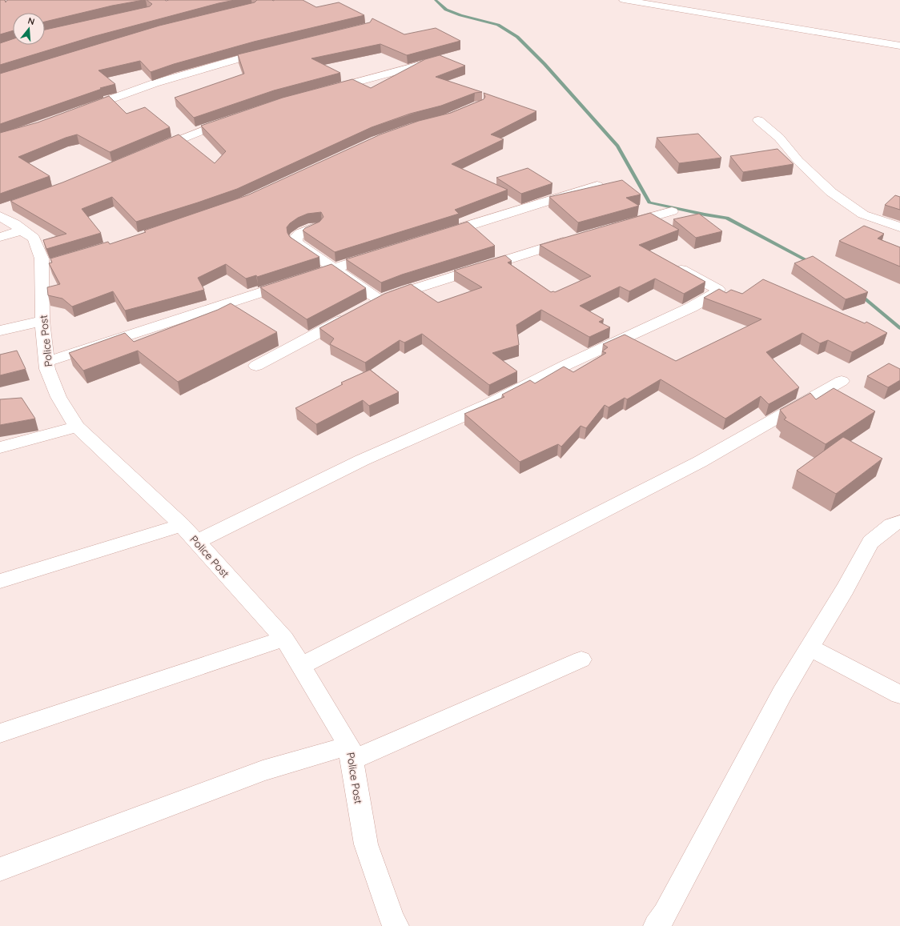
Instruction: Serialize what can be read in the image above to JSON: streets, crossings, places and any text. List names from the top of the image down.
{
  "streets": {
    "street": ["Police Post"]
  },
  "north": "top"
}
